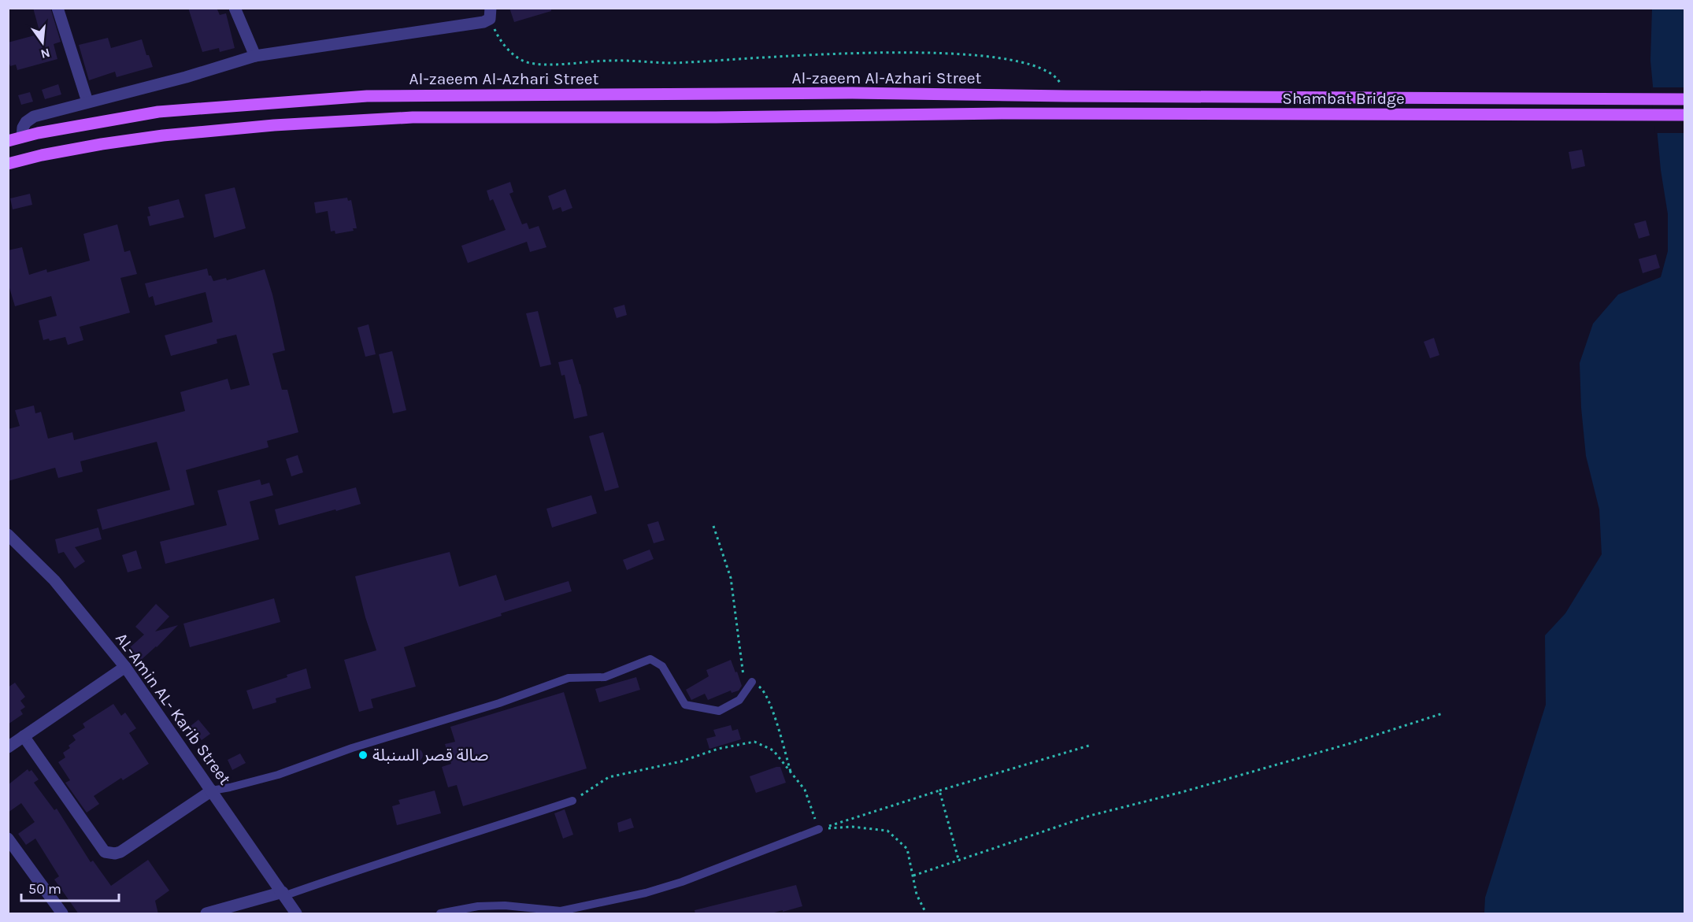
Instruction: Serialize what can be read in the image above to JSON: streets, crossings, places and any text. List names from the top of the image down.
{
  "streets": {
    "main road": ["Al-zaeem Al-Azhari Street", "Shambat Bridge"],
    "street": ["AL-Amin AL- Karib Street"]
  },
  "crossings": [
    ["Al-zaeem Al-Azhari Street", "Shambat Bridge"]
  ],
  "places": ["صالة قصر السنبلة"],
  "scale_bar": "50 m",
  "north": "bottom"
}
